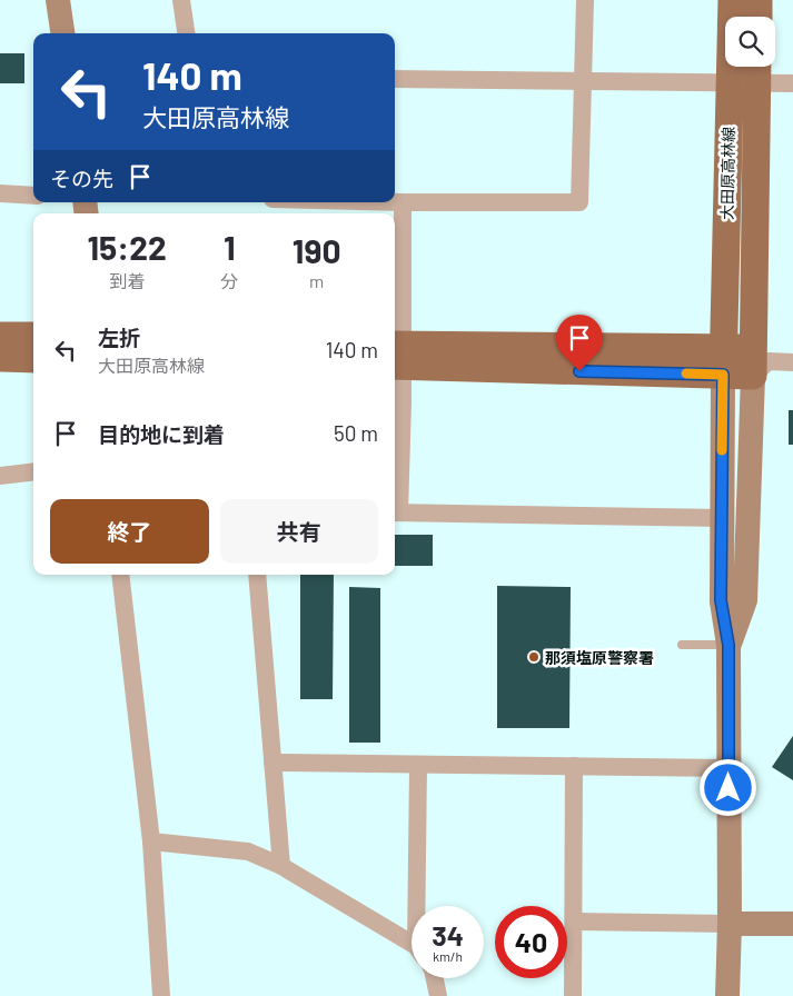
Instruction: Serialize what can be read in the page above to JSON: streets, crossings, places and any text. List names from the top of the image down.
{
  "streets": {
    "main road": ["大田原高林線"]
  },
  "places": ["那須塩原警察署"],
  "page": {
    "turn": ["140 m", "大田原高林線"],
    "then": "その先",
    "eta": [
      "15:22",
      "到着",
      "1",
      "分",
      "190",
      "m"
    ],
    "list": [
      {
        "name": "左折",
        "note": "大田原高林線",
        "value": "140 m"
      },
      {
        "name": "目的地に到着",
        "value": "50 m"
      }
    ],
    "buttons": ["終了", "共有"],
    "speed": "34 km/h",
    "limit": "40"
  }
}
